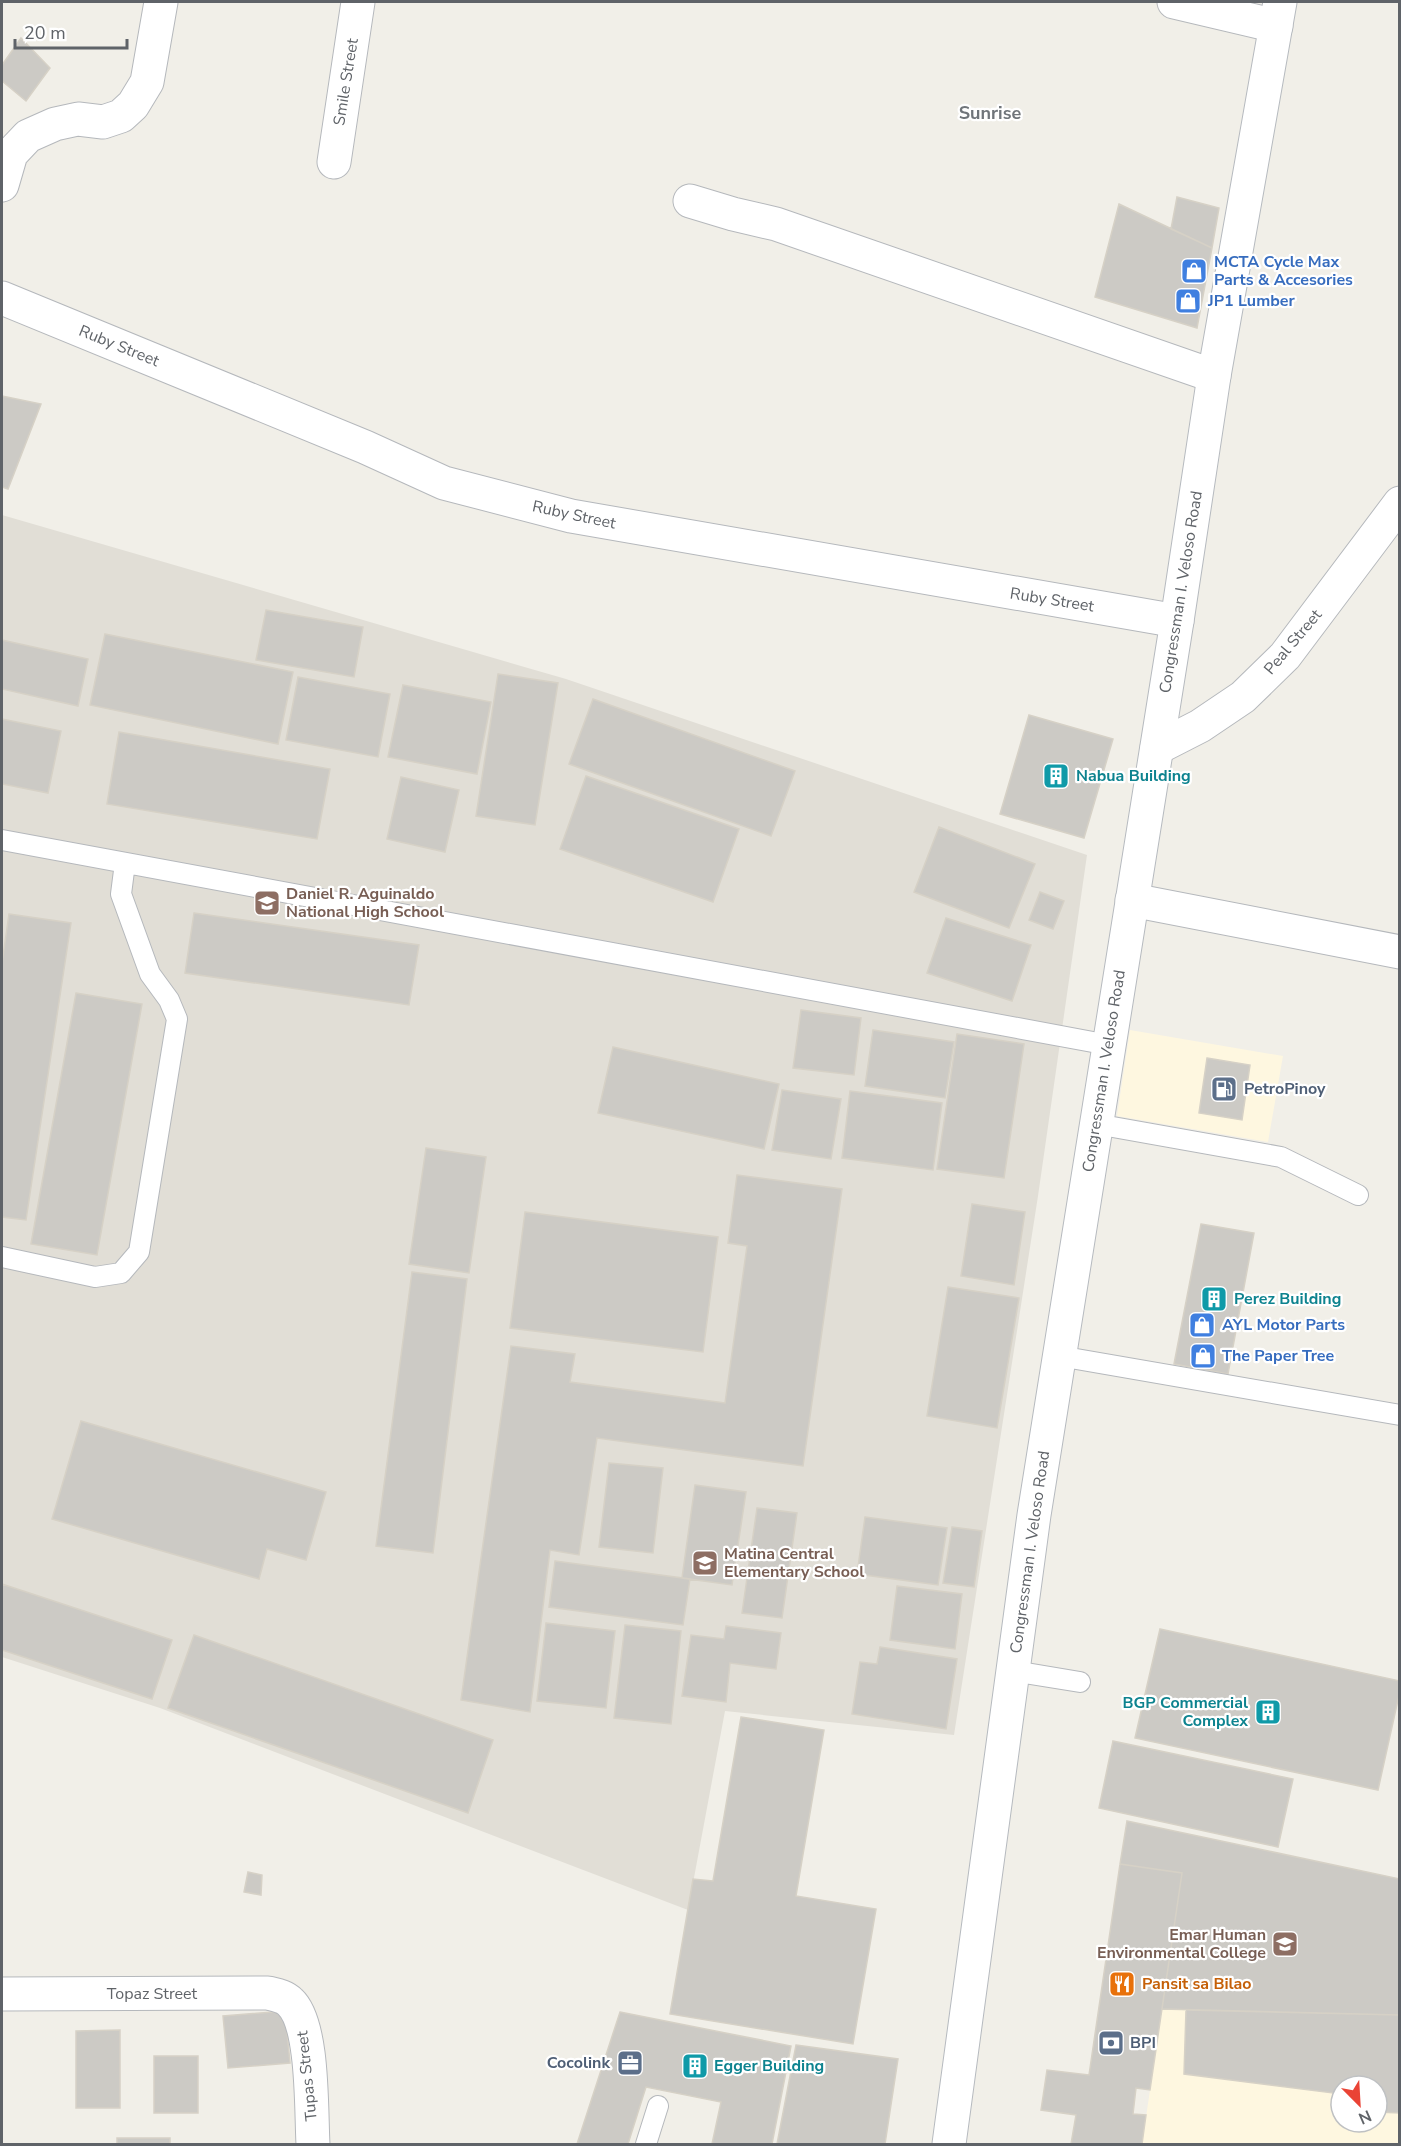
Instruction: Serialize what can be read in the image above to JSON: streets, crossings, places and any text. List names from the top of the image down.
{
  "streets": {
    "street": [
      "Smile Street",
      "Ruby Street",
      "Congressman I. Veloso Road",
      "Peal Street",
      "Topaz Street",
      "Tupas Street"
    ]
  },
  "crossings": [
    ["Ruby Street", "Congressman I. Veloso Road"],
    ["Congressman I. Veloso Road", "Peal Street"],
    ["Topaz Street", "Tupas Street"]
  ],
  "districts": ["Sunrise"],
  "places": {
    "shop": [
      "MCTA Cycle Max Parts & Accesories",
      "JP1 Lumber",
      "AYL Motor Parts",
      "The Paper Tree"
    ],
    "building": [
      "Nabua Building",
      "Perez Building",
      "BGP Commercial Complex",
      "Egger Building"
    ],
    "school or university": ["Daniel R. Aguinaldo National High School", "Matina Central Elementary School", "Emar Human Environmental College"],
    "fuel station": ["PetroPinoy"],
    "restaurant": ["Pansit sa Bilao"],
    "bank": ["BPI"],
    "office": ["Cocolink"]
  },
  "scale_bar": "20 m",
  "north": "bottom right"
}
